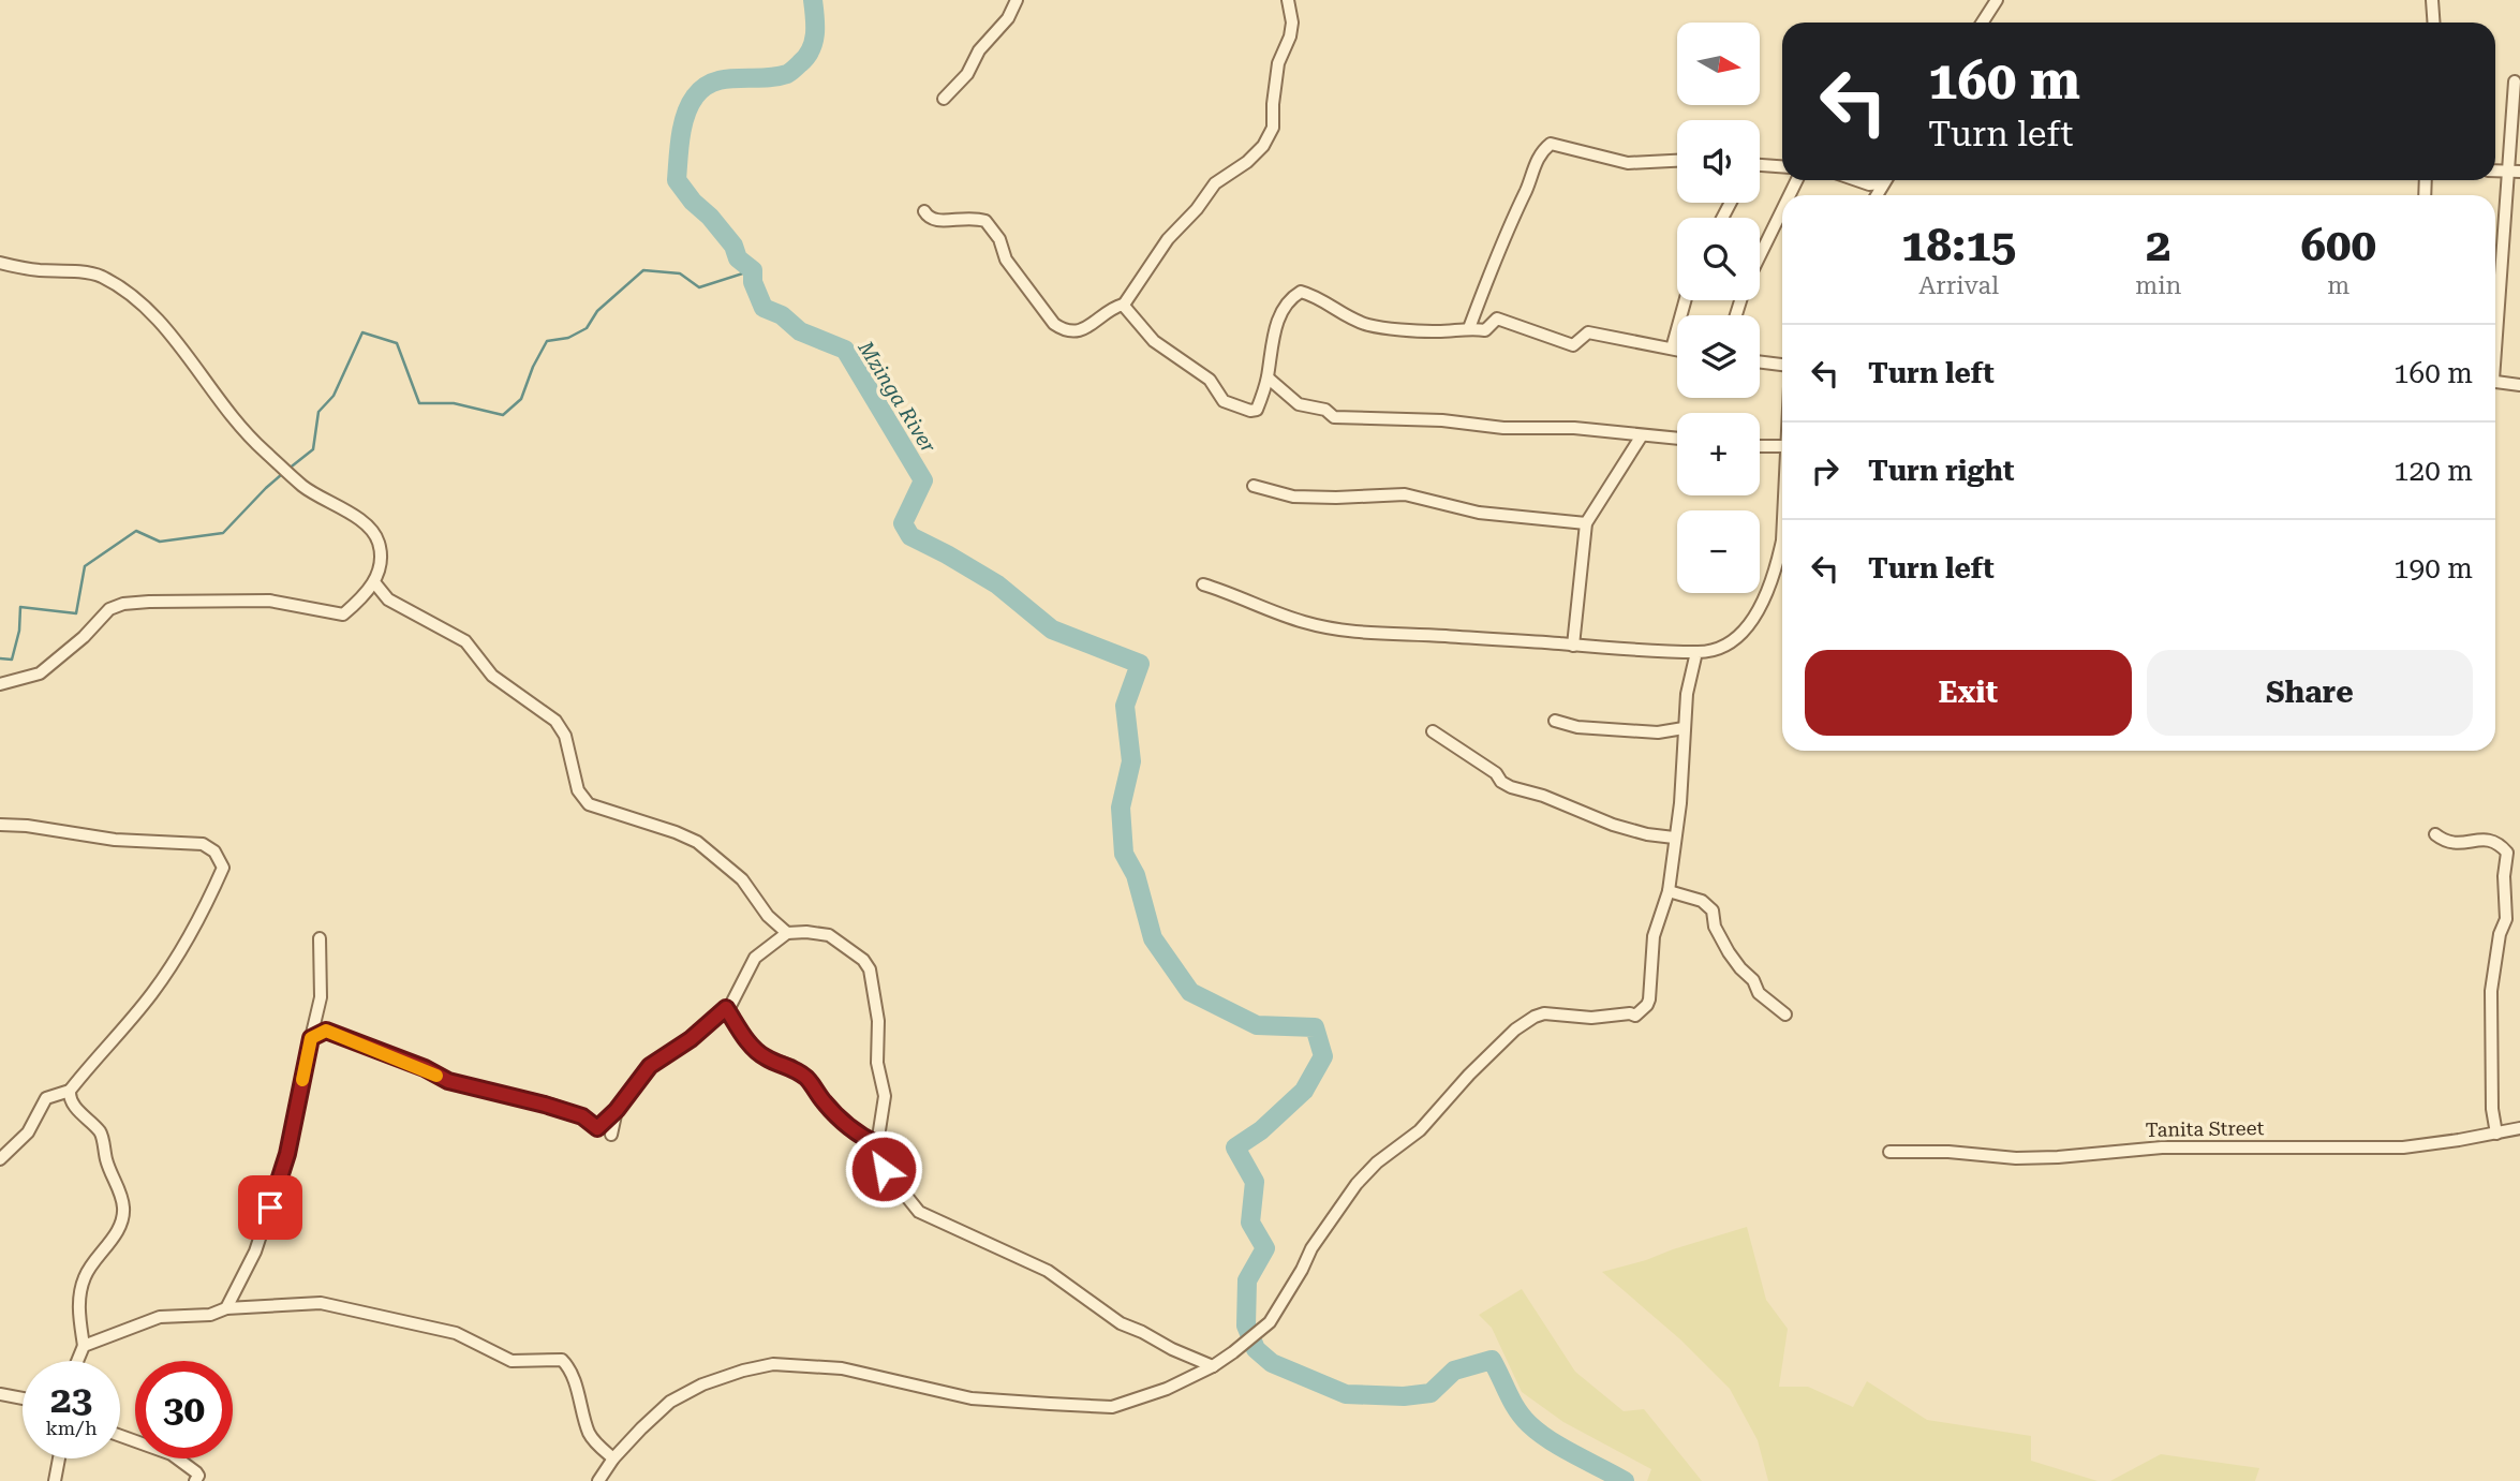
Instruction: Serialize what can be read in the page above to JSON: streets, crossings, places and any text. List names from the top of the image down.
{
  "streets": {
    "street": ["Tanita Street"]
  },
  "water": ["Mzinga River"],
  "north": "right",
  "page": {
    "map_buttons": ["+", "−"],
    "turn": ["160 m", "Turn left"],
    "eta": [
      "18:15",
      "Arrival",
      "2",
      "min",
      "600",
      "m"
    ],
    "list": [
      {
        "name": "Turn left",
        "value": "160 m"
      },
      {
        "name": "Turn right",
        "value": "120 m"
      },
      {
        "name": "Turn left",
        "value": "190 m"
      }
    ],
    "buttons": ["Exit", "Share"],
    "speed": "23 km/h",
    "limit": "30"
  }
}
